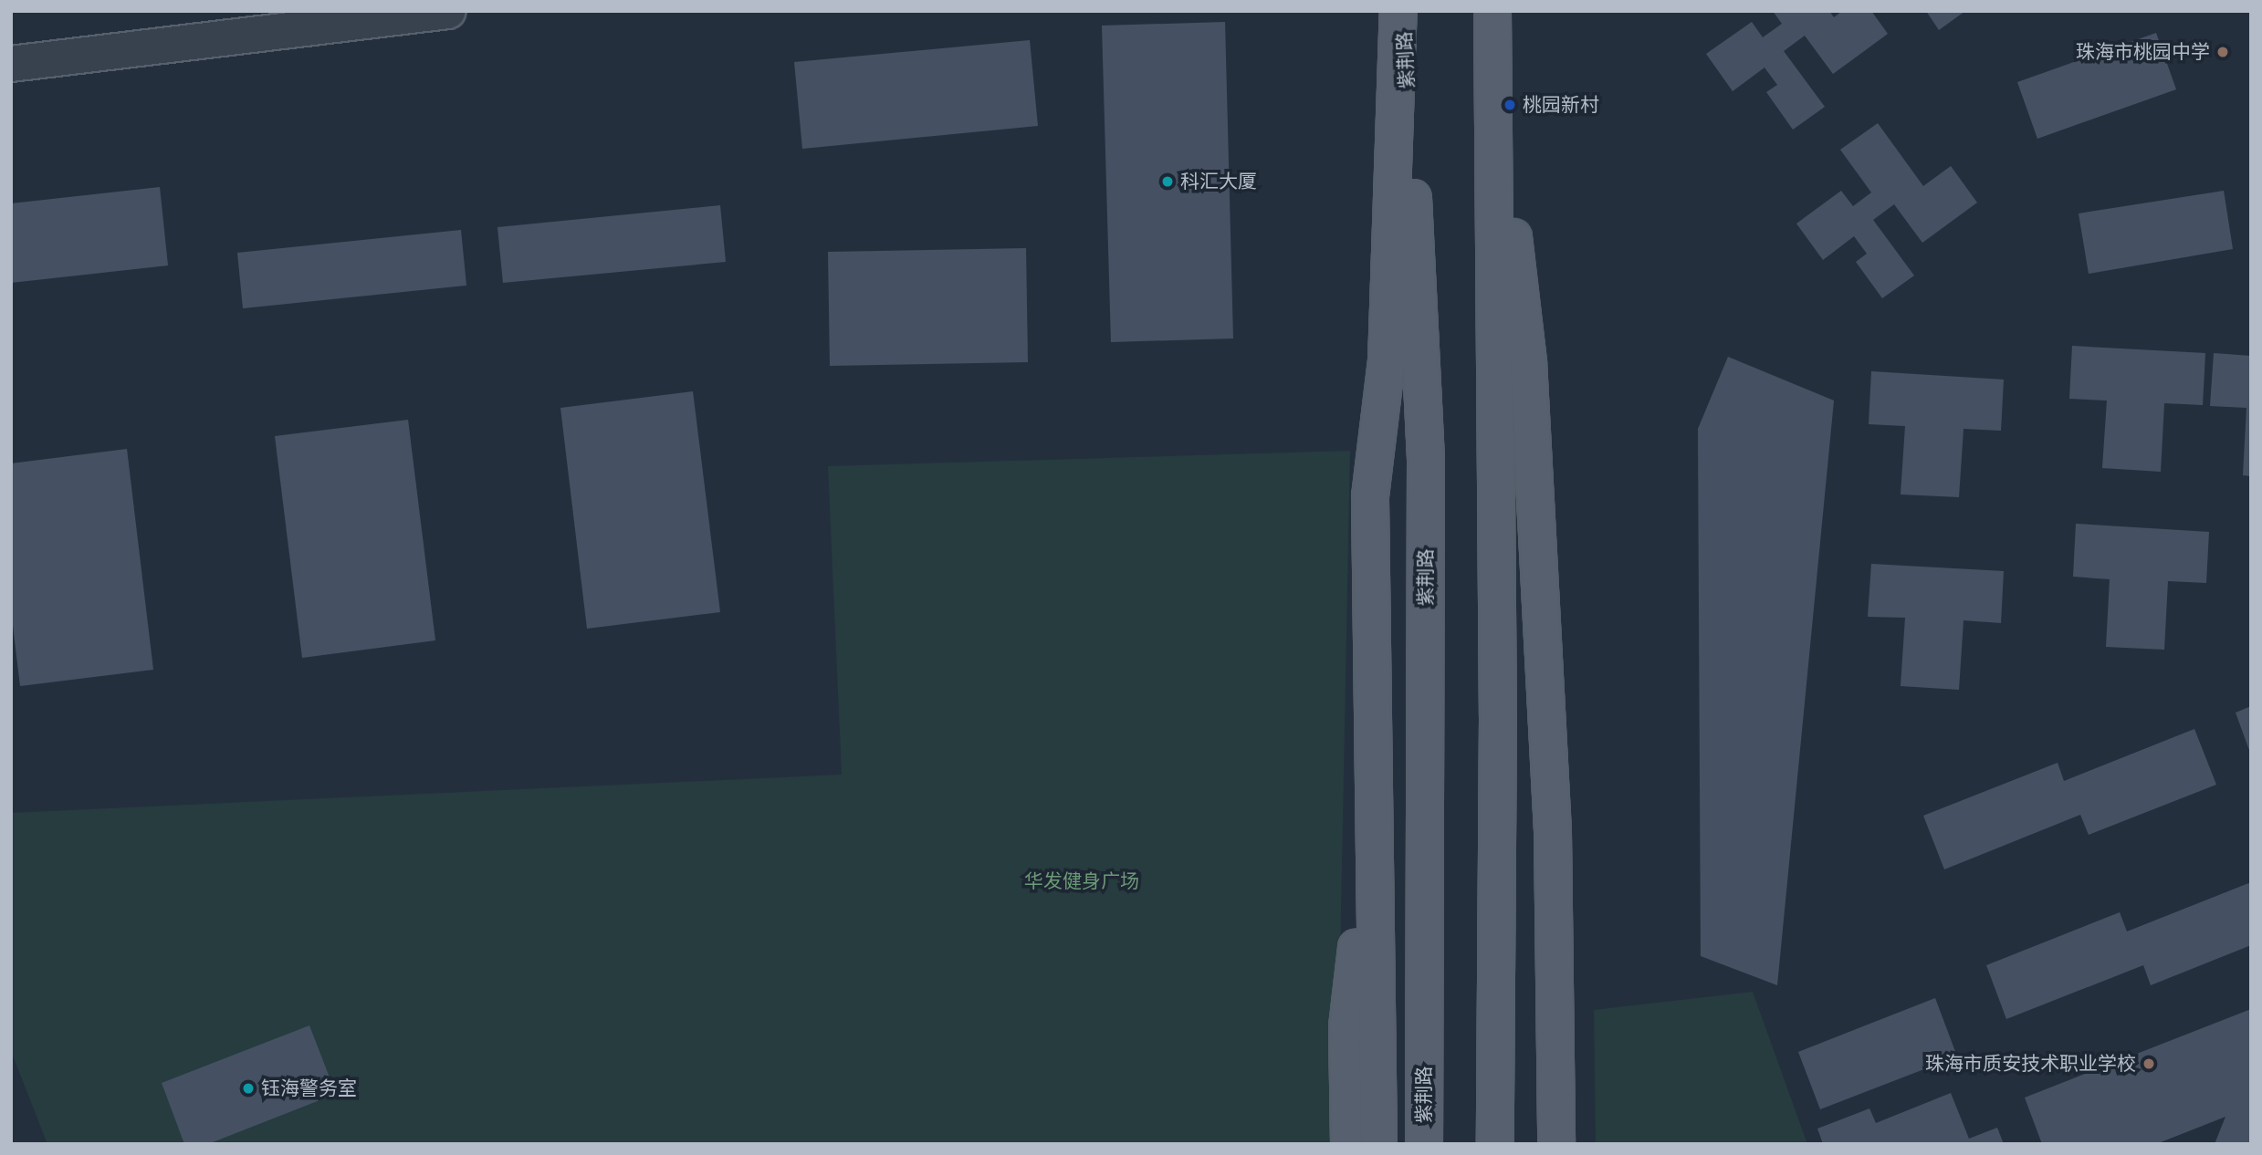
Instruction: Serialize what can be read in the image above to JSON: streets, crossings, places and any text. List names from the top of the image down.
{
  "streets": {
    "main road": ["紫荆路"]
  },
  "parks": ["华发健身广场"],
  "places": [
    "珠海市桃园中学",
    "桃园新村",
    "科汇大厦",
    "珠海市质安技术职业学校",
    "钰海警务室"
  ]
}
